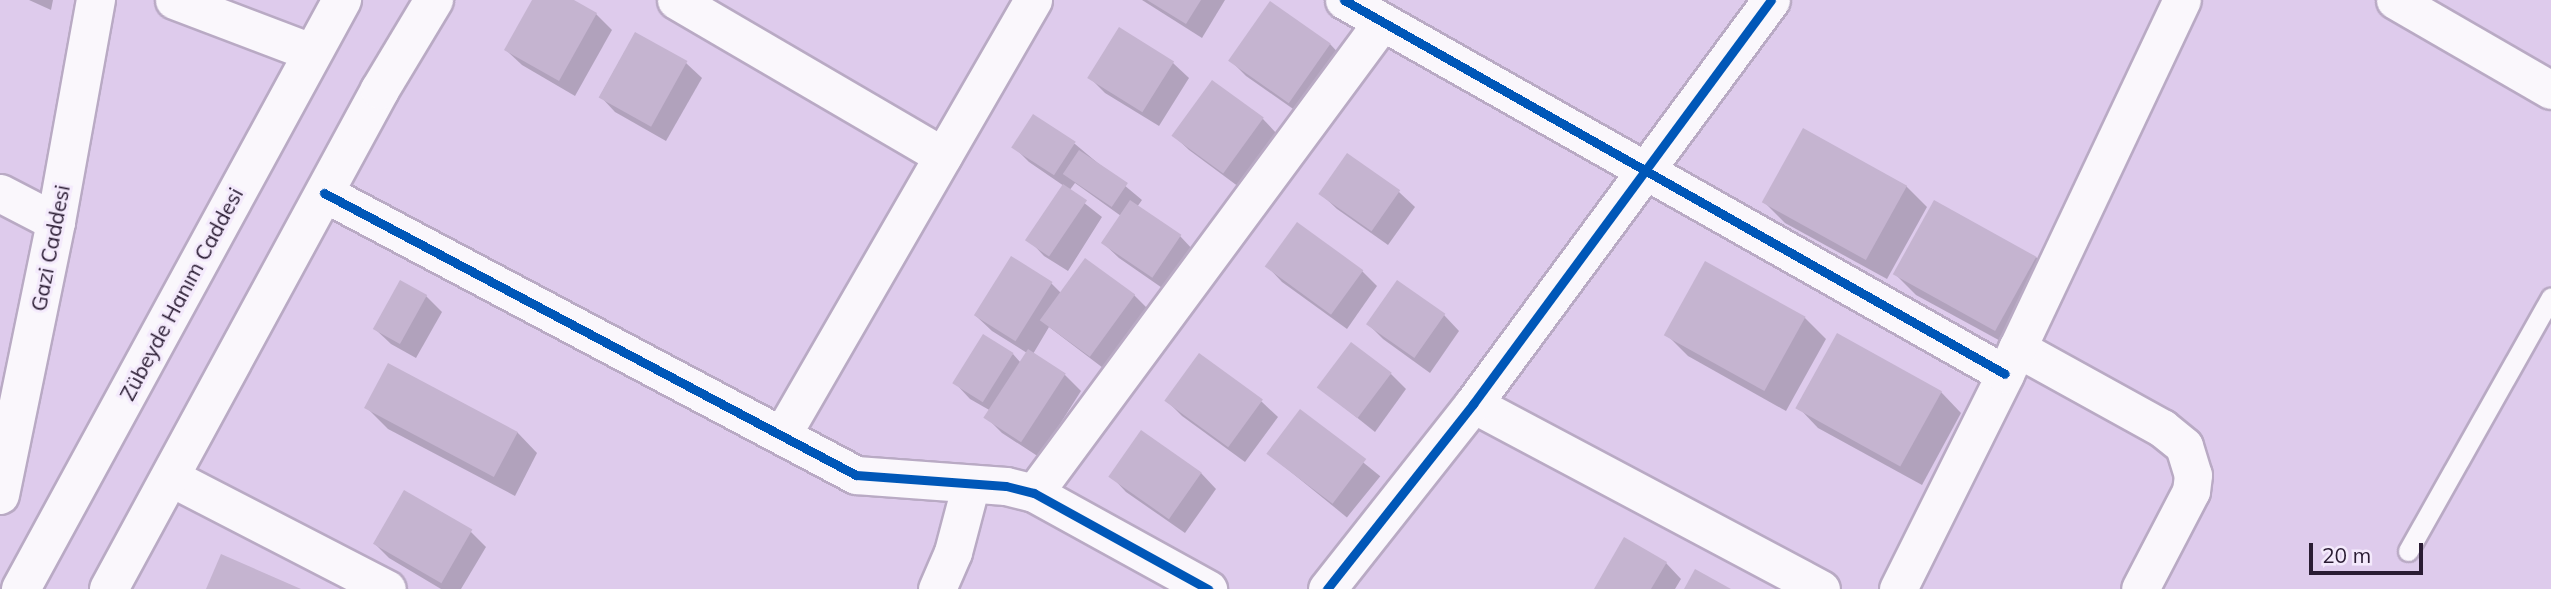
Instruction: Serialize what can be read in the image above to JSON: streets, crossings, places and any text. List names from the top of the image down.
{
  "streets": {
    "main road": ["Gazi Caddesi", "Zübeyde Hanım Caddesi"]
  },
  "scale_bar": "20 m"
}
